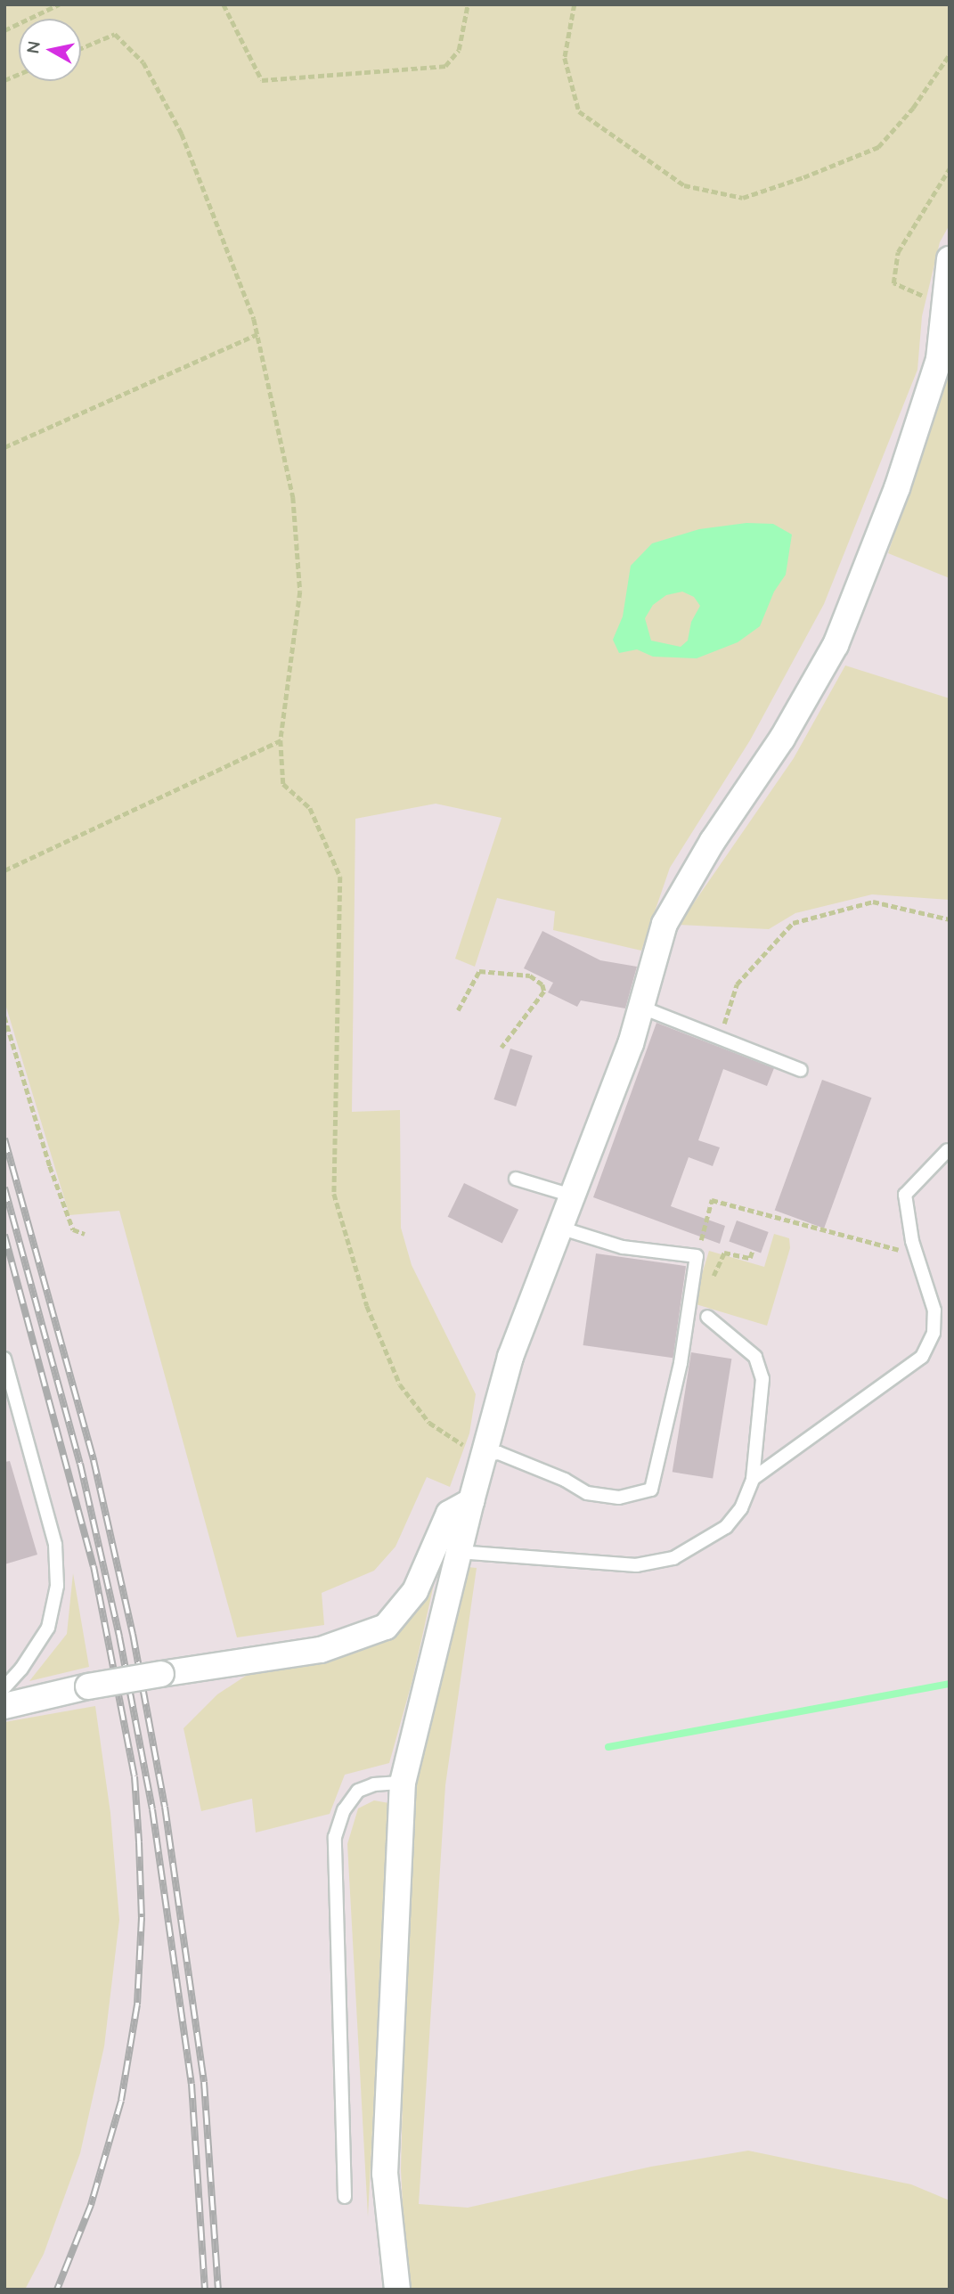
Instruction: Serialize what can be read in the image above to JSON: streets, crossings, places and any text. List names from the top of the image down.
{
  "north": "left"
}
